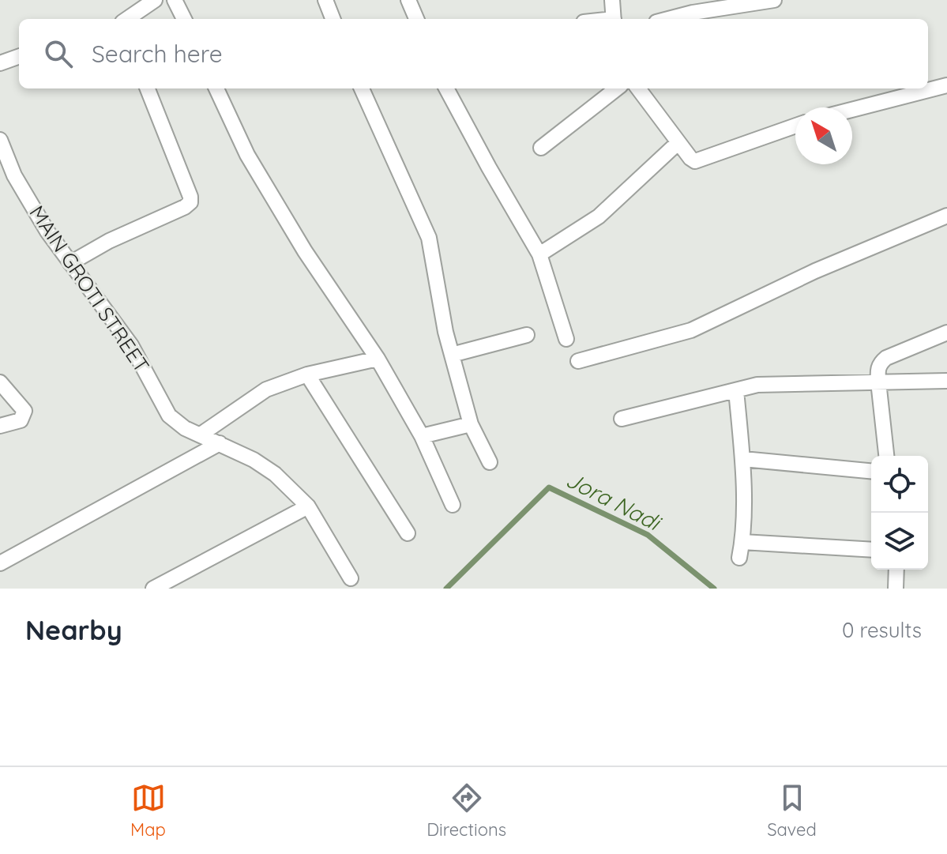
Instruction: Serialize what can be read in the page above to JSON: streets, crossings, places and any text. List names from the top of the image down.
{
  "streets": {
    "street": ["MAIN GROTI STREET"]
  },
  "water": ["Jora Nadi"],
  "north": "top left",
  "page": {
    "search": "Search here",
    "heading": ["Nearby", "0 results"],
    "nav": ["Map", "Directions", "Saved"]
  }
}
